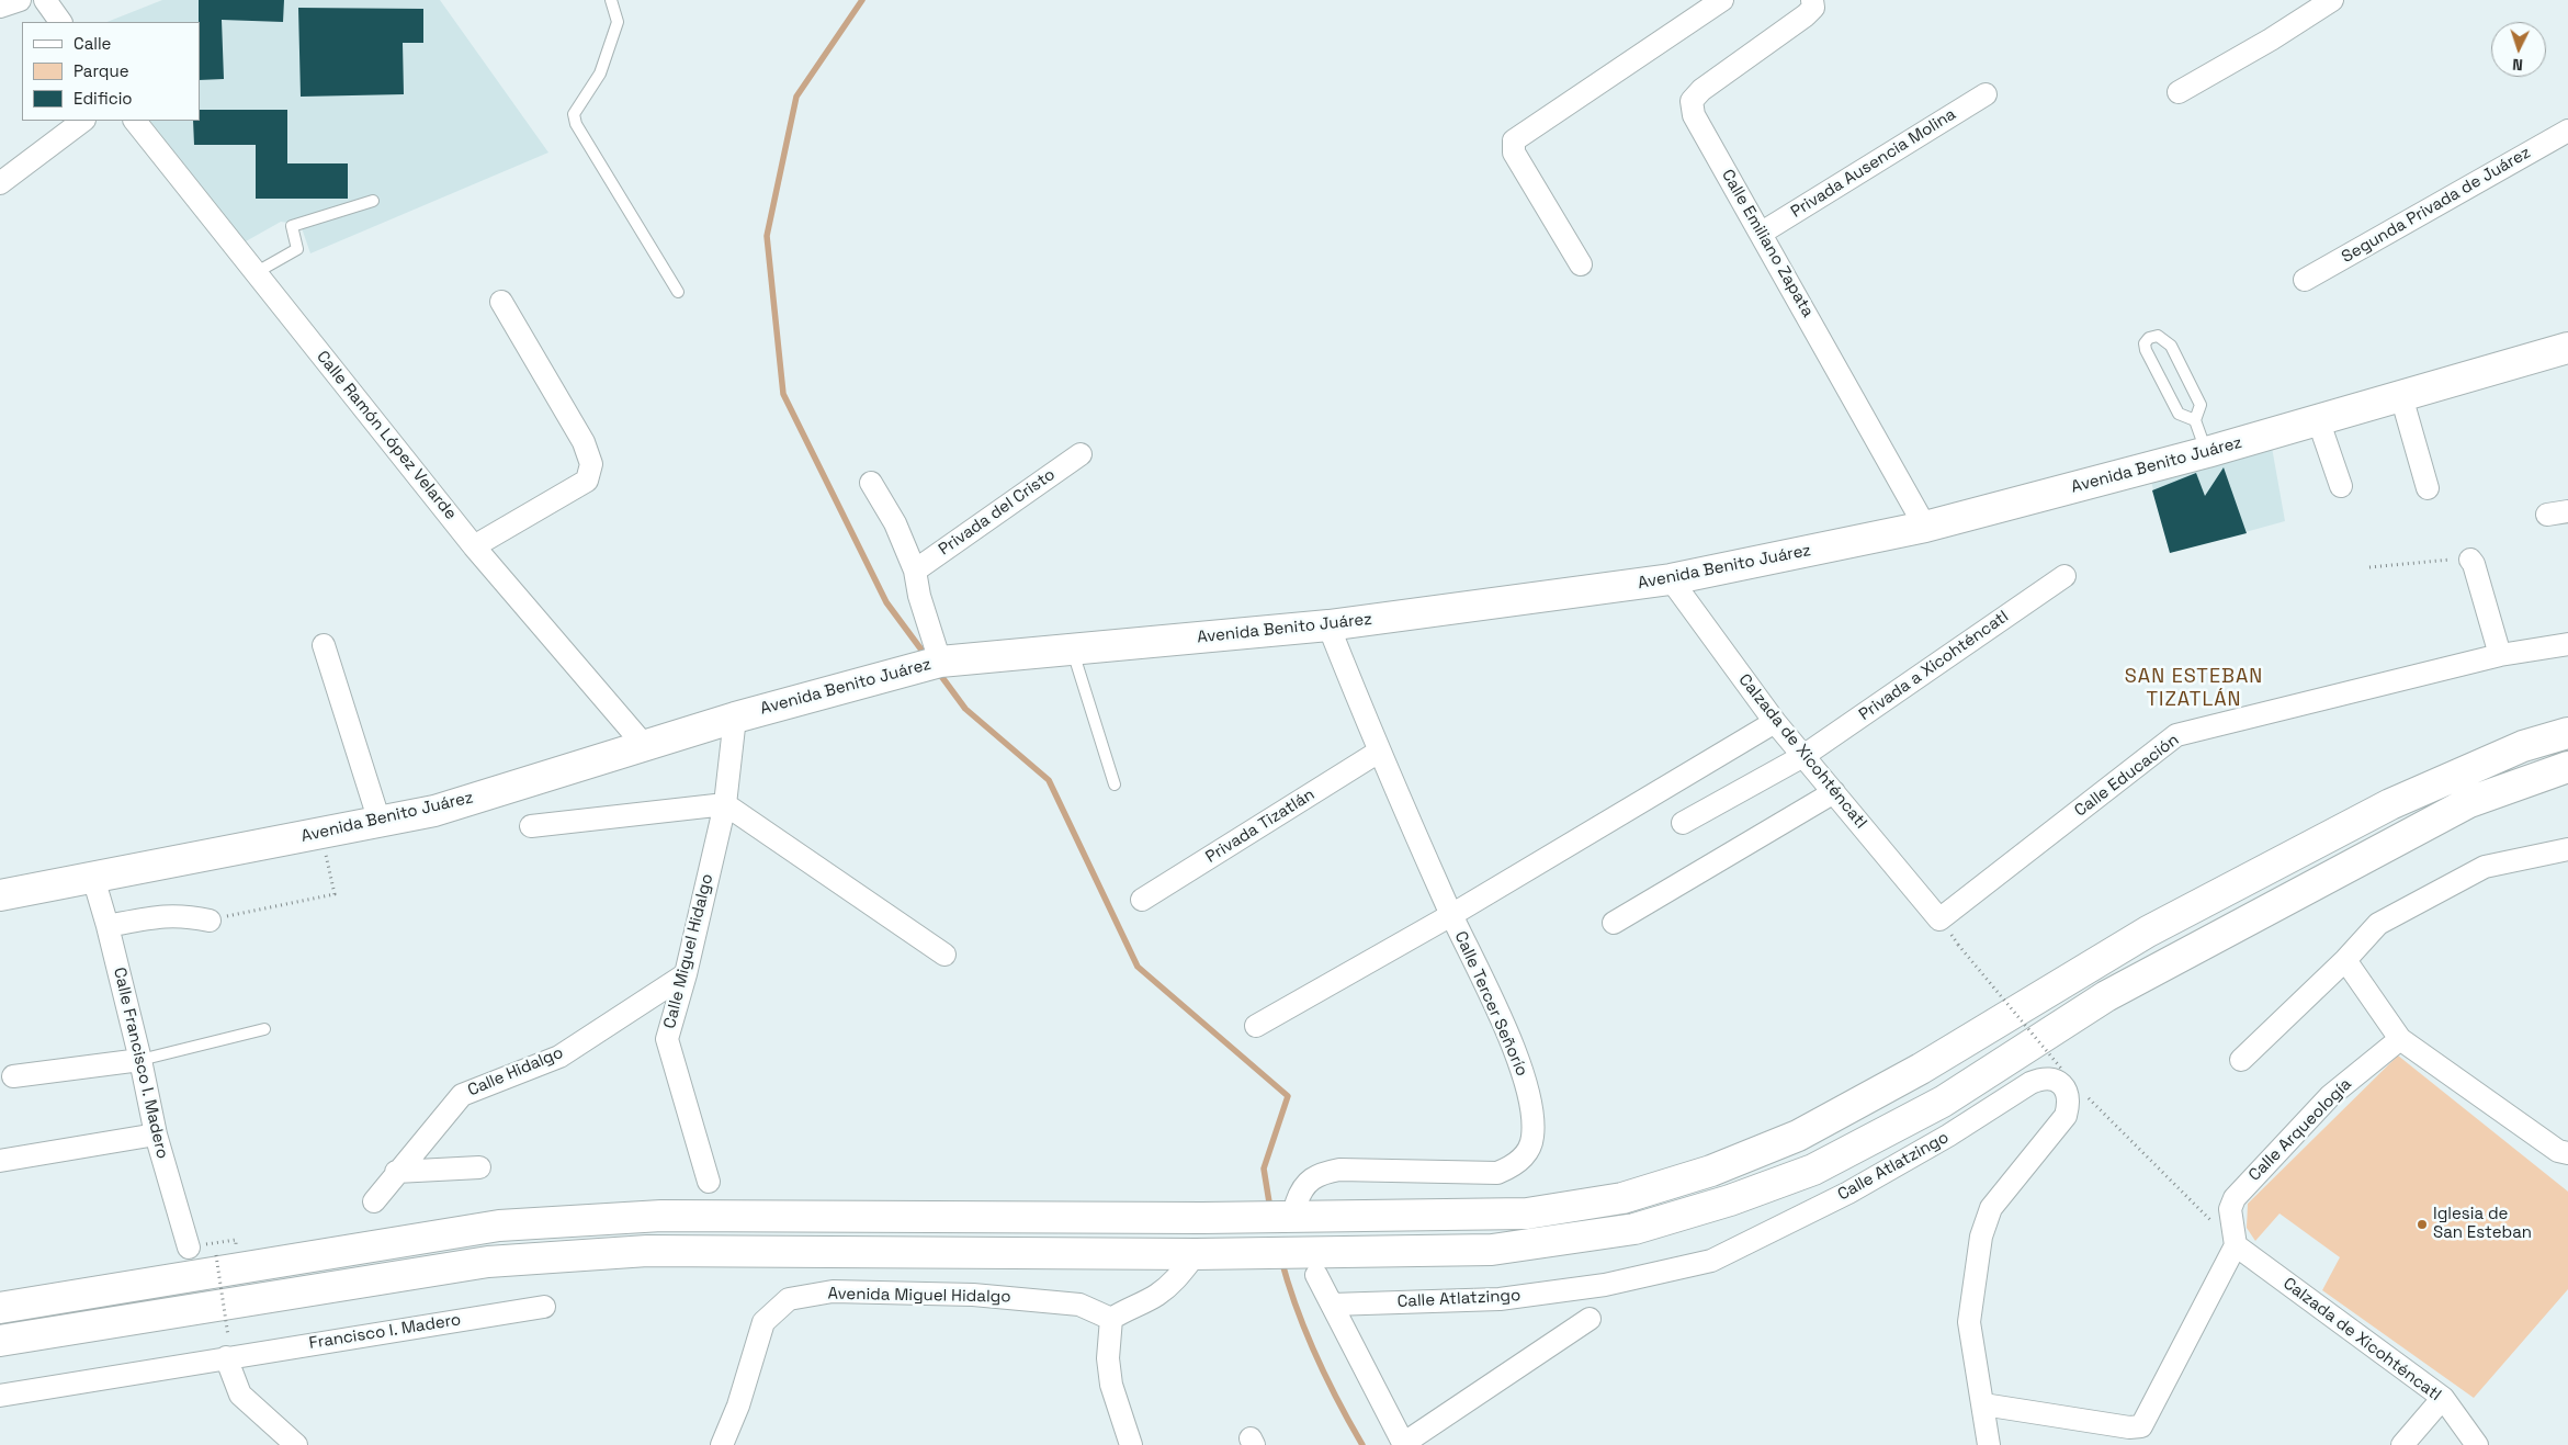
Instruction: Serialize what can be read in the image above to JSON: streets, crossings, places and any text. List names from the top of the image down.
{
  "streets": {
    "main road": ["Avenida Benito Juárez"],
    "street": [
      "Privada Ausencia Molina",
      "Segunda Privada de Juárez",
      "Calle Emiliano Zapata",
      "Calle Ramón López Velarde",
      "Privada del Cristo",
      "Privada a Xicohténcatl",
      "Calzada de Xicohténcatl",
      "Calle Educación",
      "Privada Tizatlán",
      "Calle Miguel Hidalgo",
      "Calle Tercer Señorío",
      "Calle Francisco I. Madero",
      "Calle Hidalgo",
      "Calle Arqueología",
      "Calle Atlatzingo",
      "Avenida Miguel Hidalgo",
      "Francisco I. Madero"
    ]
  },
  "crossings": [
    ["Privada Ausencia Molina", "Calle Emiliano Zapata"],
    ["Calle Emiliano Zapata", "Avenida Benito Juárez"],
    ["Calle Ramón López Velarde", "Avenida Benito Juárez"],
    ["Avenida Benito Juárez", "Calzada de Xicohténcatl"],
    ["Avenida Benito Juárez", "Calle Miguel Hidalgo"],
    ["Avenida Benito Juárez", "Calle Tercer Señorío"],
    ["Avenida Benito Juárez", "Calle Francisco I. Madero"],
    ["Privada a Xicohténcatl", "Calzada de Xicohténcatl"],
    ["Calzada de Xicohténcatl", "Calle Educación"],
    ["Calzada de Xicohténcatl", "Calle Arqueología"],
    ["Privada Tizatlán", "Calle Tercer Señorío"],
    ["Calle Miguel Hidalgo", "Calle Hidalgo"]
  ],
  "districts": ["SAN ESTEBAN TIZATLÁN"],
  "places": ["Iglesia de San Esteban"],
  "legend": ["Calle", "Parque", "Edificio"],
  "north": "bottom"
}
